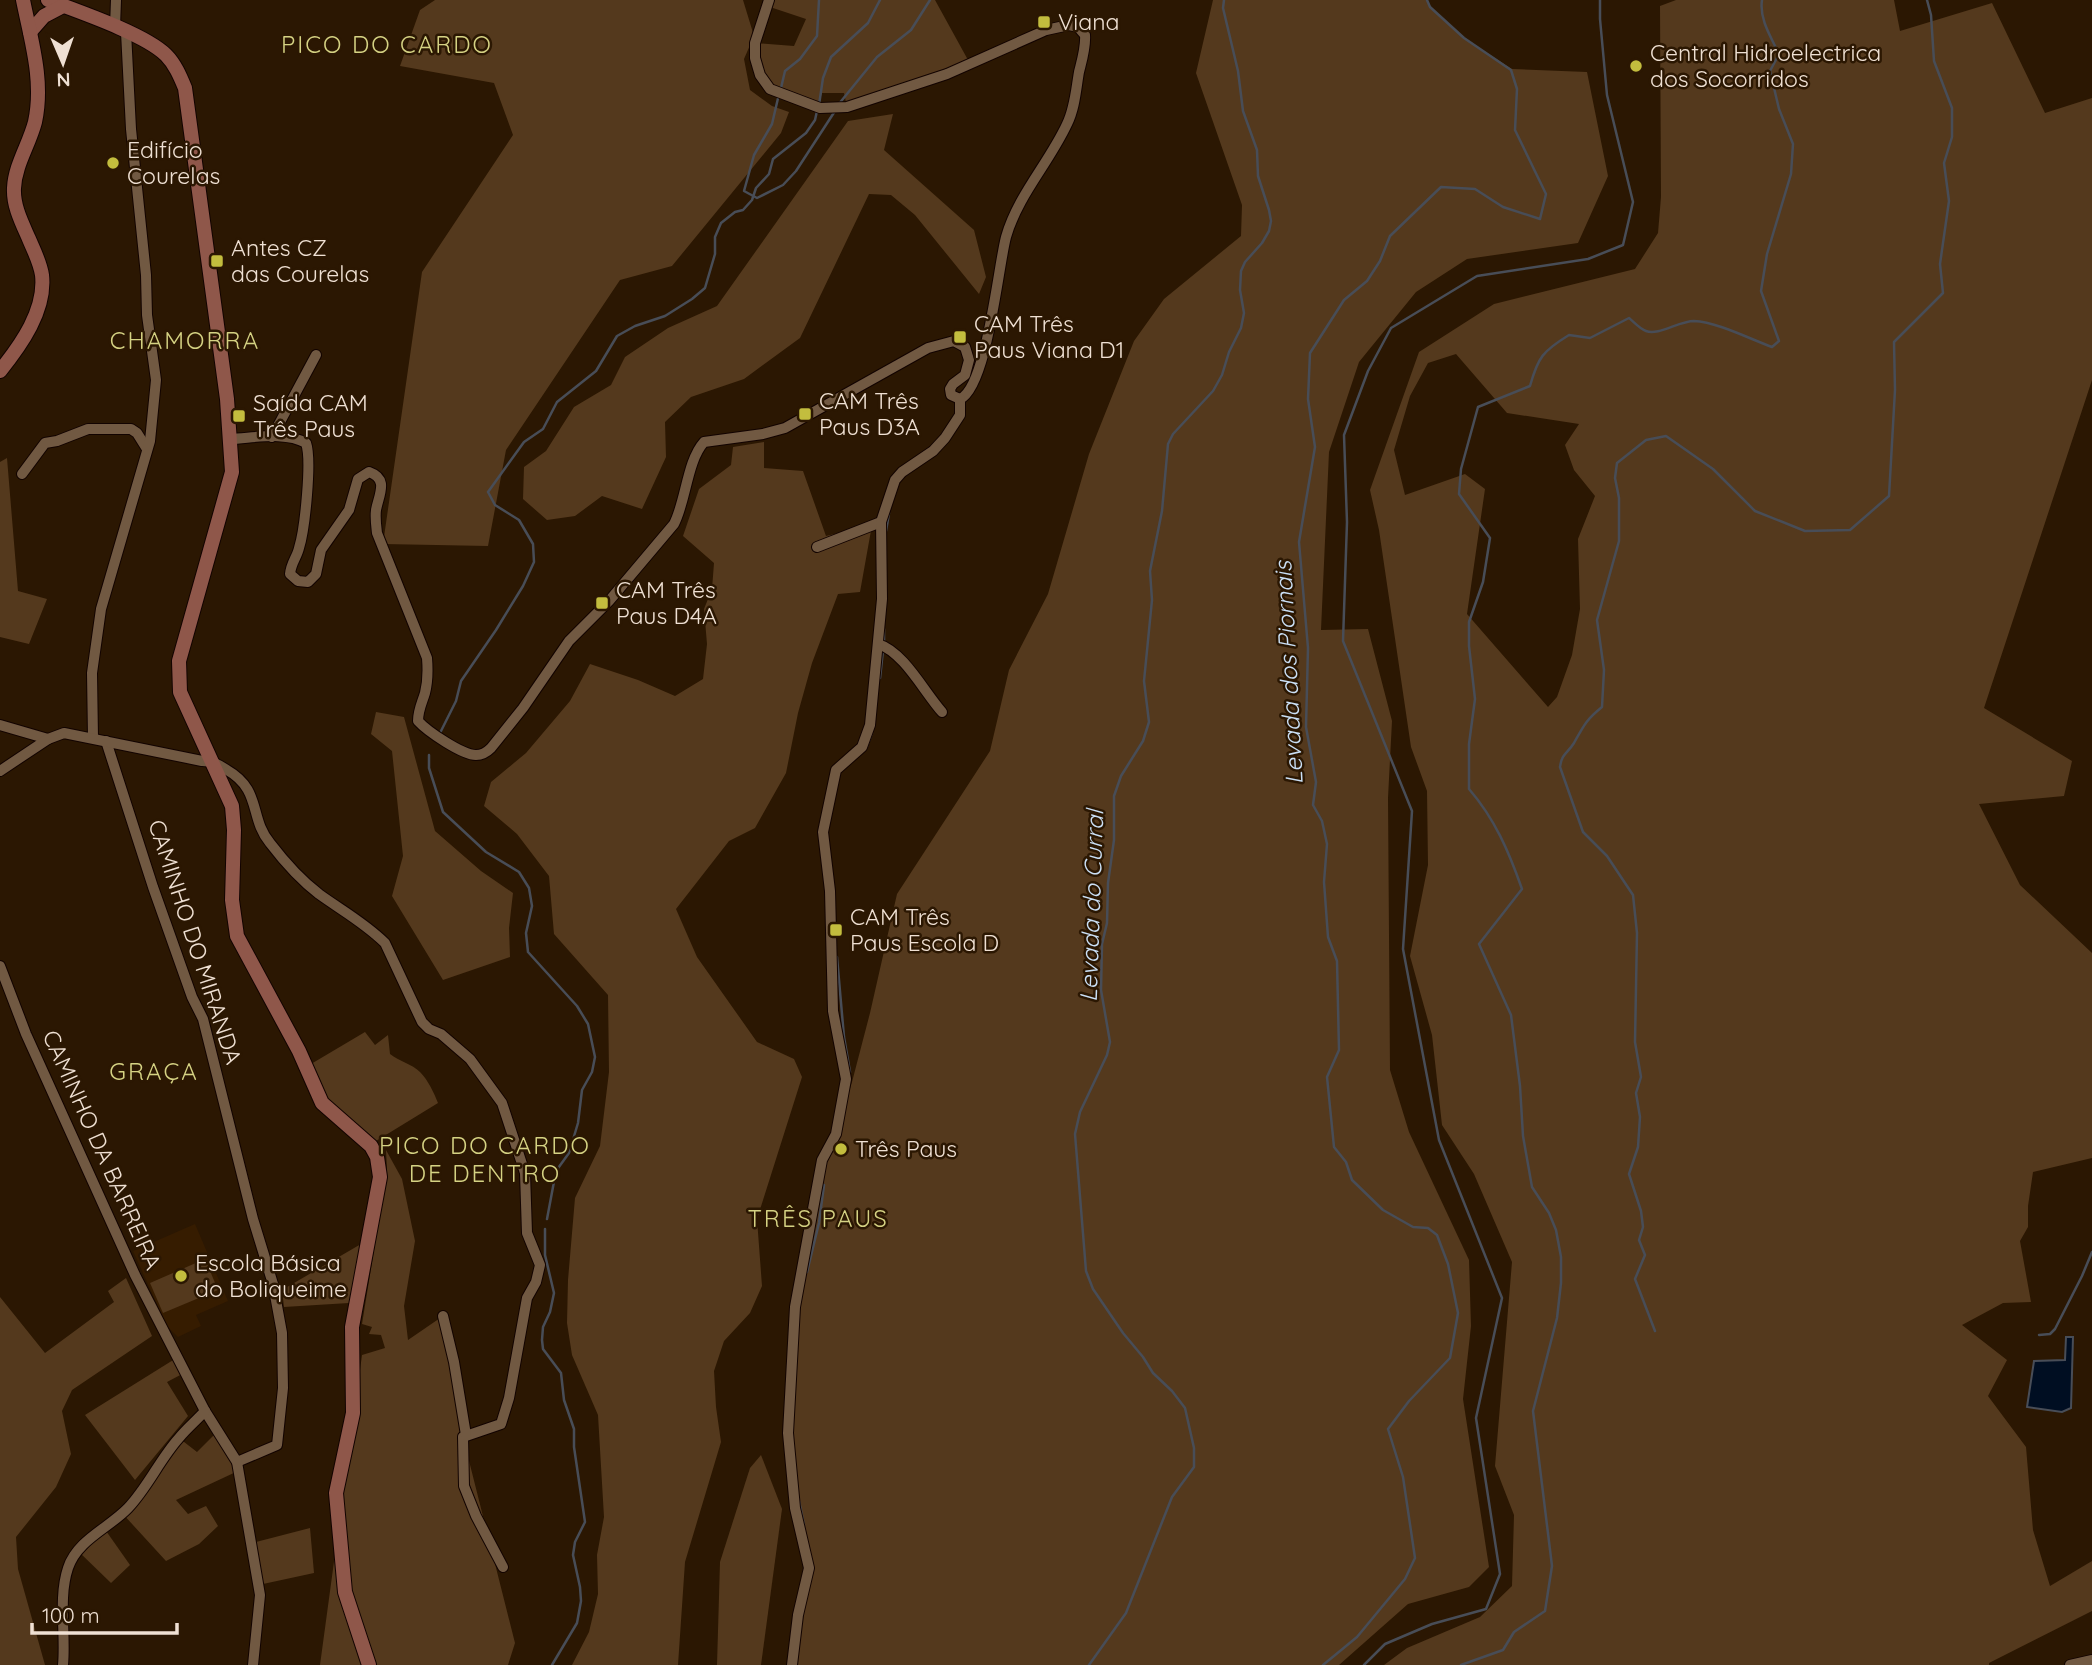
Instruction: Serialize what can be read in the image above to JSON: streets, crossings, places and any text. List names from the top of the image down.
{
  "streets": {
    "street": ["CAMINHO DO MIRANDA", "CAMINHO DA BARREIRA"]
  },
  "crossings": [
    ["CAMINHO DO MIRANDA", "CAMINHO DA BARREIRA"]
  ],
  "districts": [
    "PICO DO CARDO",
    "CHAMORRA",
    "GRAÇA",
    "PICO DO CARDO DE DENTRO",
    "TRÊS PAUS"
  ],
  "water": ["Levada dos Piornais", "Levada do Curral"],
  "places": {
    "transit": [
      "Viana",
      "Antes CZ das Courelas",
      "CAM Três Paus Viana D1",
      "CAM Três Paus D3A",
      "Saída CAM Três Paus",
      "CAM Três Paus D4A",
      "CAM Três Paus Escola D"
    ],
    "other": [
      "Central Hidroelectrica dos Socorridos",
      "Edifício Courelas",
      "Três Paus",
      "Escola Básica do Boliqueime"
    ]
  },
  "scale_bar": "100 m",
  "north": "bottom"
}
